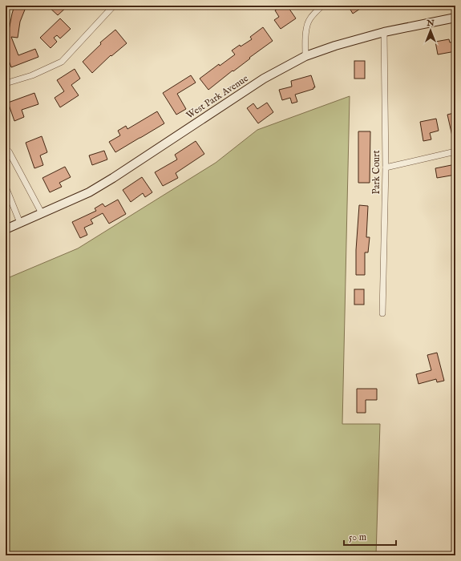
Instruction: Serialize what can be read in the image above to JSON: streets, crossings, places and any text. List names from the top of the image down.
{
  "streets": {
    "street": ["West Park Avenue", "Park Court"]
  },
  "crossings": [
    ["West Park Avenue", "Park Court"]
  ],
  "scale_bar": "50 m",
  "north": "top"
}
